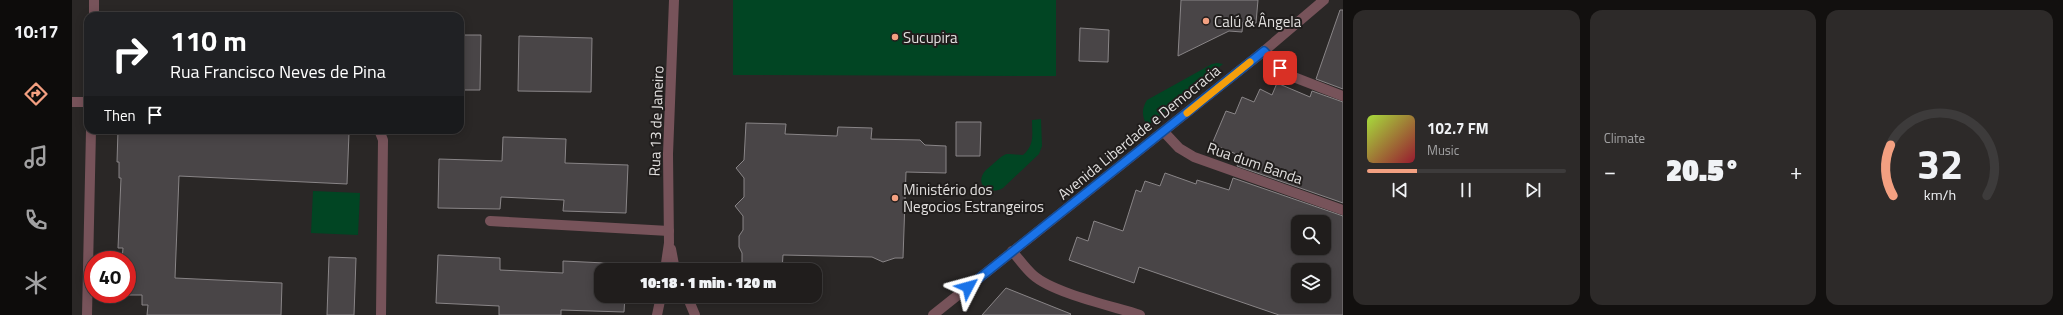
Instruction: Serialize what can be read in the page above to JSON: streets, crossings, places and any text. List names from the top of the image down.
{
  "streets": {
    "street": ["Rua 13 de Janeiro", "Avenida Liberdade e Democracia", "Rua dum Banda"]
  },
  "crossings": [
    ["Avenida Liberdade e Democracia", "Rua dum Banda"]
  ],
  "places": ["Calú & Ângela", "Sucupira", "Ministério dos Negocios Estrangeiros"],
  "page": {
    "tabs": "10:17",
    "tile": "Climate",
    "turn": ["110 m", "Rua Francisco Neves de Pina"],
    "then": "Then",
    "song": ["102.7 FM", "Music"],
    "heat": ["−", "20.5°", "+"],
    "limit": "40",
    "trip": "10:18 · 1 min · 120 m",
    "gauge": ["32", "km/h"]
  }
}
